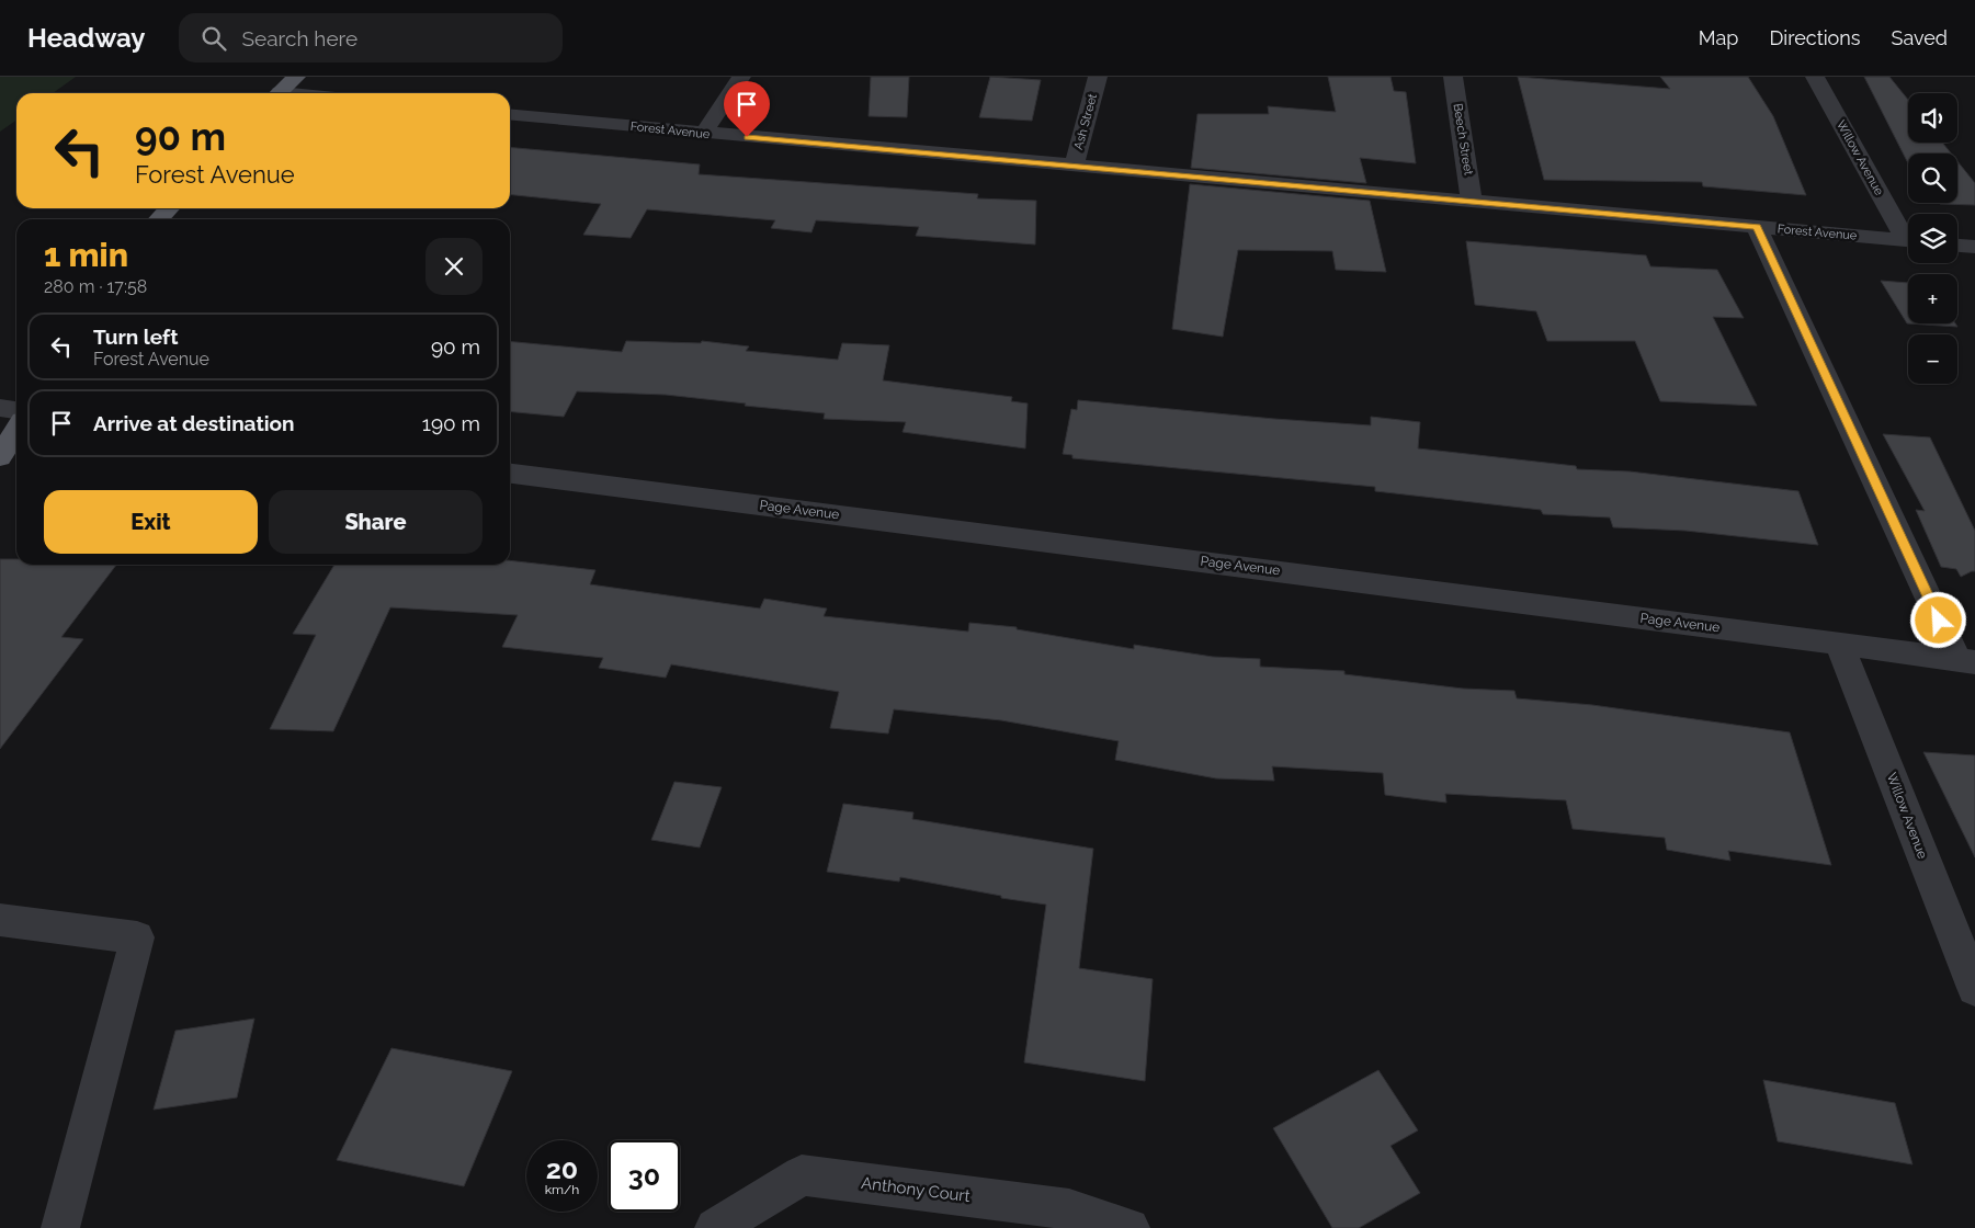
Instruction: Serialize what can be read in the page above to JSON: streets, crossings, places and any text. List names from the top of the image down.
{
  "streets": {
    "street": [
      "Ash Street",
      "Forest Avenue",
      "Beech Street",
      "Willow Avenue",
      "Page Avenue",
      "Anthony Court"
    ]
  },
  "crossings": [
    ["Ash Street", "Forest Avenue"],
    ["Forest Avenue", "Beech Street"],
    ["Willow Avenue", "Page Avenue"]
  ],
  "page": {
    "header": "Headway",
    "search": "Search here",
    "nav": ["Map", "Directions", "Saved"],
    "map_buttons": ["+", "−"],
    "turn": ["90 m", "Forest Avenue"],
    "heading": ["1 min", "280 m · 17:58"],
    "list": [
      {
        "name": "Turn left",
        "note": "Forest Avenue",
        "value": "90 m"
      },
      {
        "name": "Arrive at destination",
        "value": "190 m"
      }
    ],
    "buttons": ["Exit", "Share"],
    "speed": "20 km/h",
    "limit": "30"
  }
}
